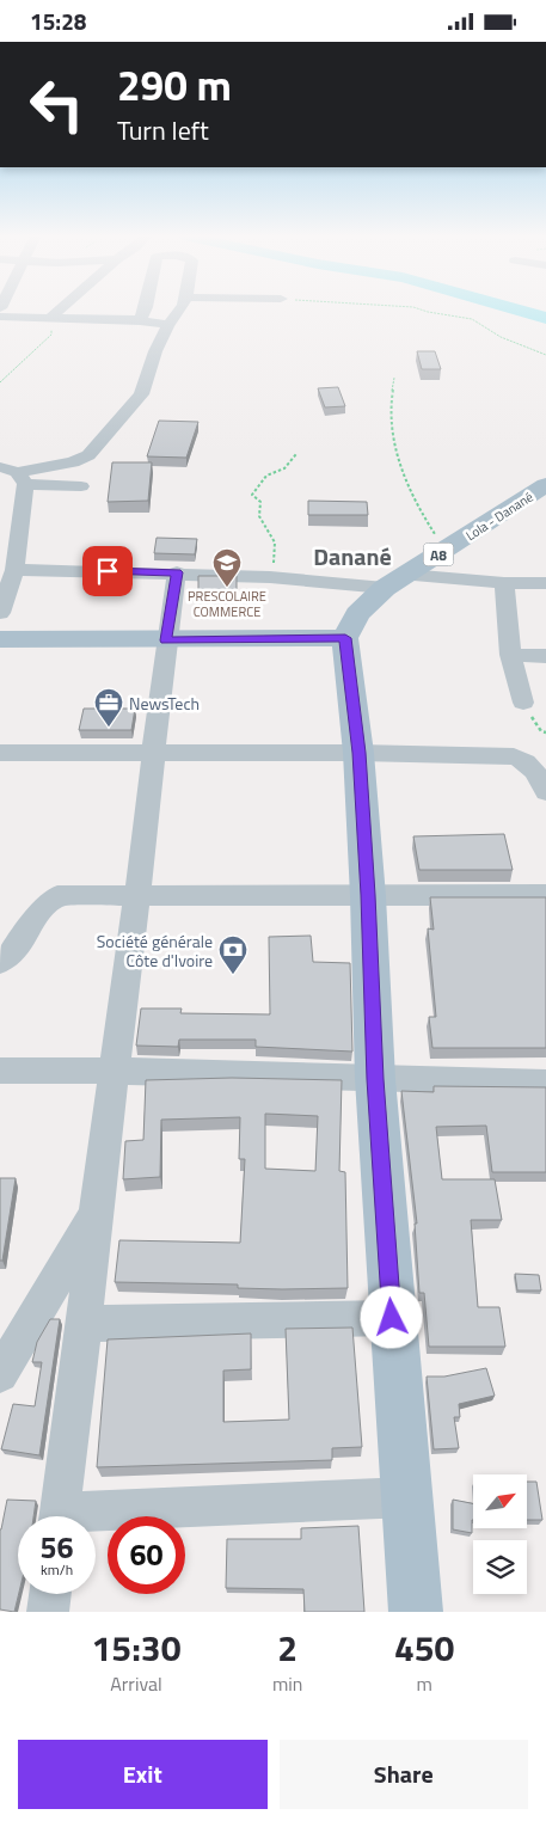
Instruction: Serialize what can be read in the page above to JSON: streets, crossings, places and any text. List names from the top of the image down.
{
  "streets": {
    "main road": ["Lola - Danané", "A8"]
  },
  "districts": ["Danané"],
  "places": {
    "school or university": ["PRESCOLAIRE COMMERCE"],
    "office": ["NewsTech"],
    "bank": ["Société générale Côte d'Ivoire"]
  },
  "north": "top right",
  "page": {
    "status": "15:28",
    "turn": ["290 m", "Turn left"],
    "speed": "56 km/h",
    "limit": "60",
    "eta": [
      "15:30",
      "Arrival",
      "2",
      "min",
      "450",
      "m"
    ],
    "buttons": ["Exit", "Share"]
  }
}
